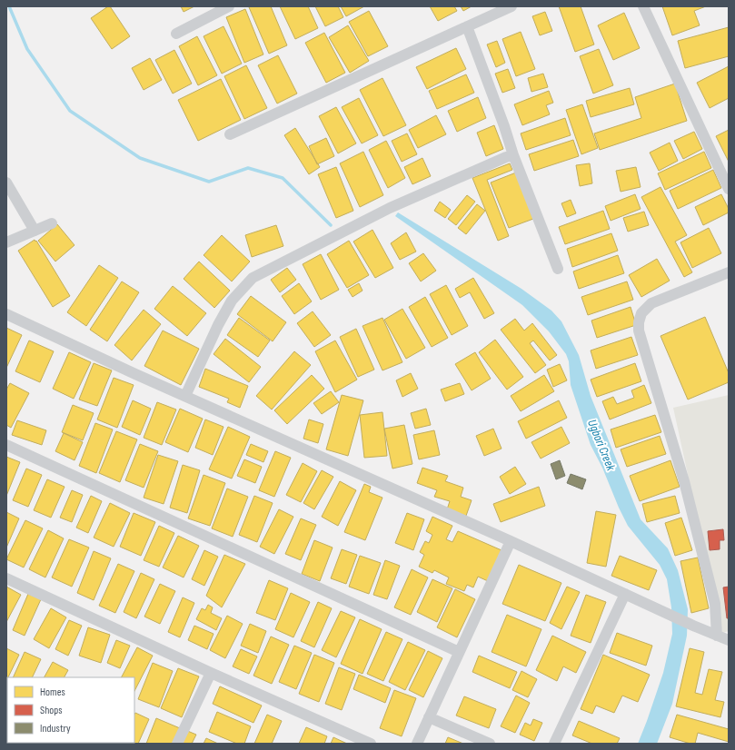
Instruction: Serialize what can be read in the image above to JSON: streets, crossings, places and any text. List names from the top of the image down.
{
  "water": ["Ugbori Creek"],
  "legend": ["Homes", "Shops", "Industry"]
}
